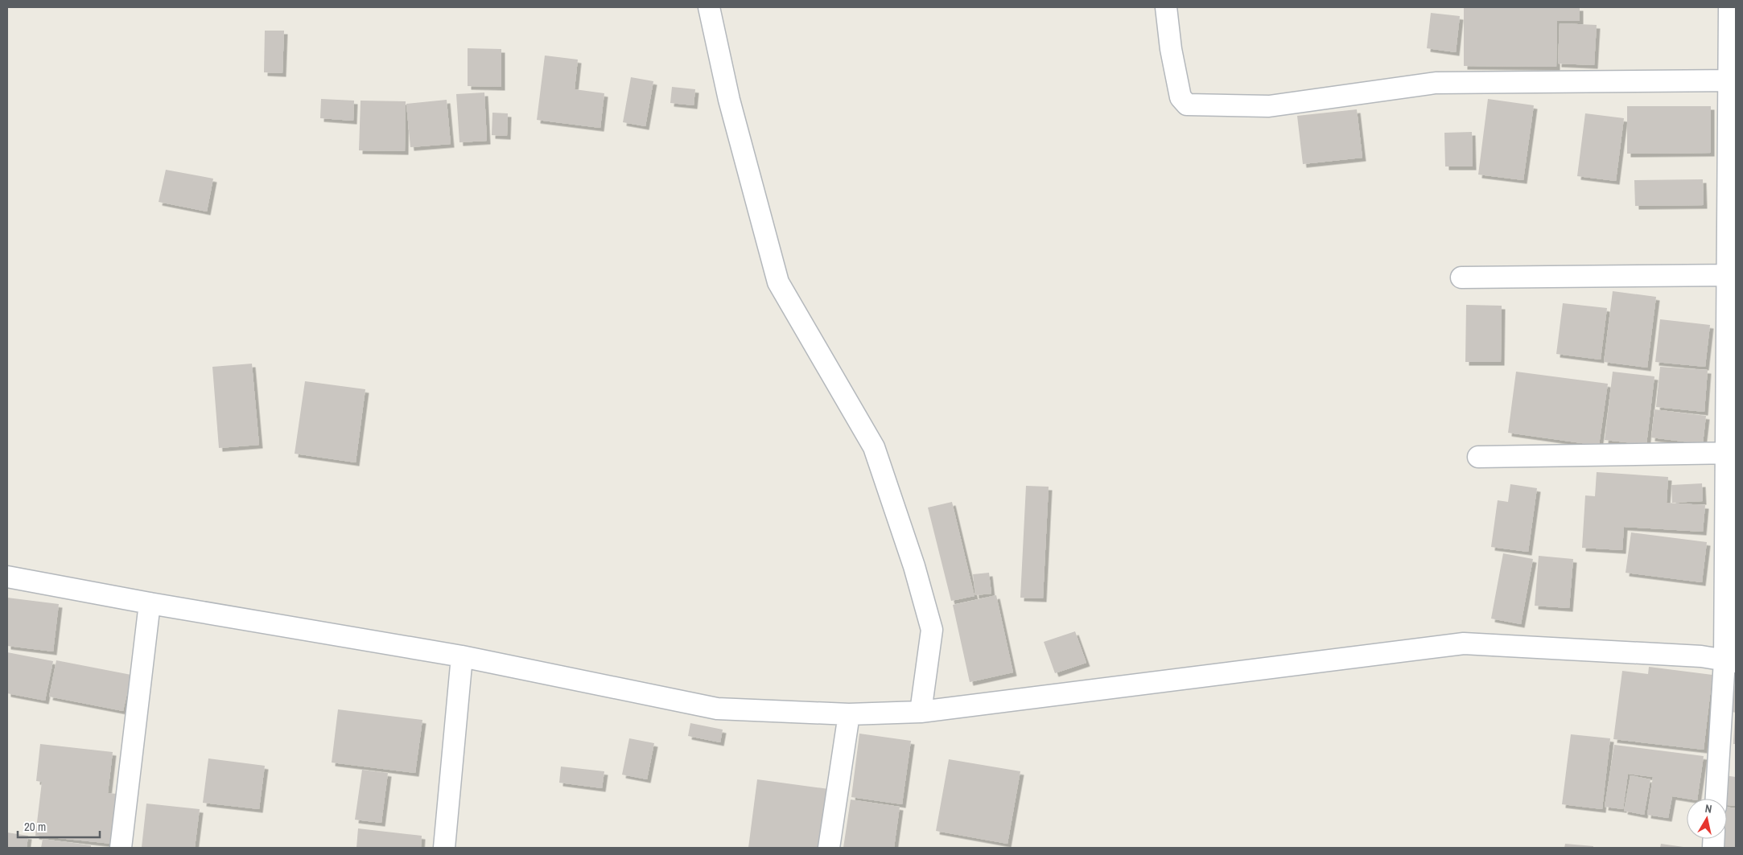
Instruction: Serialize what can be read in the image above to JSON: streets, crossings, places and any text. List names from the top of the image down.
{
  "scale_bar": "20 m",
  "north": "top"
}
